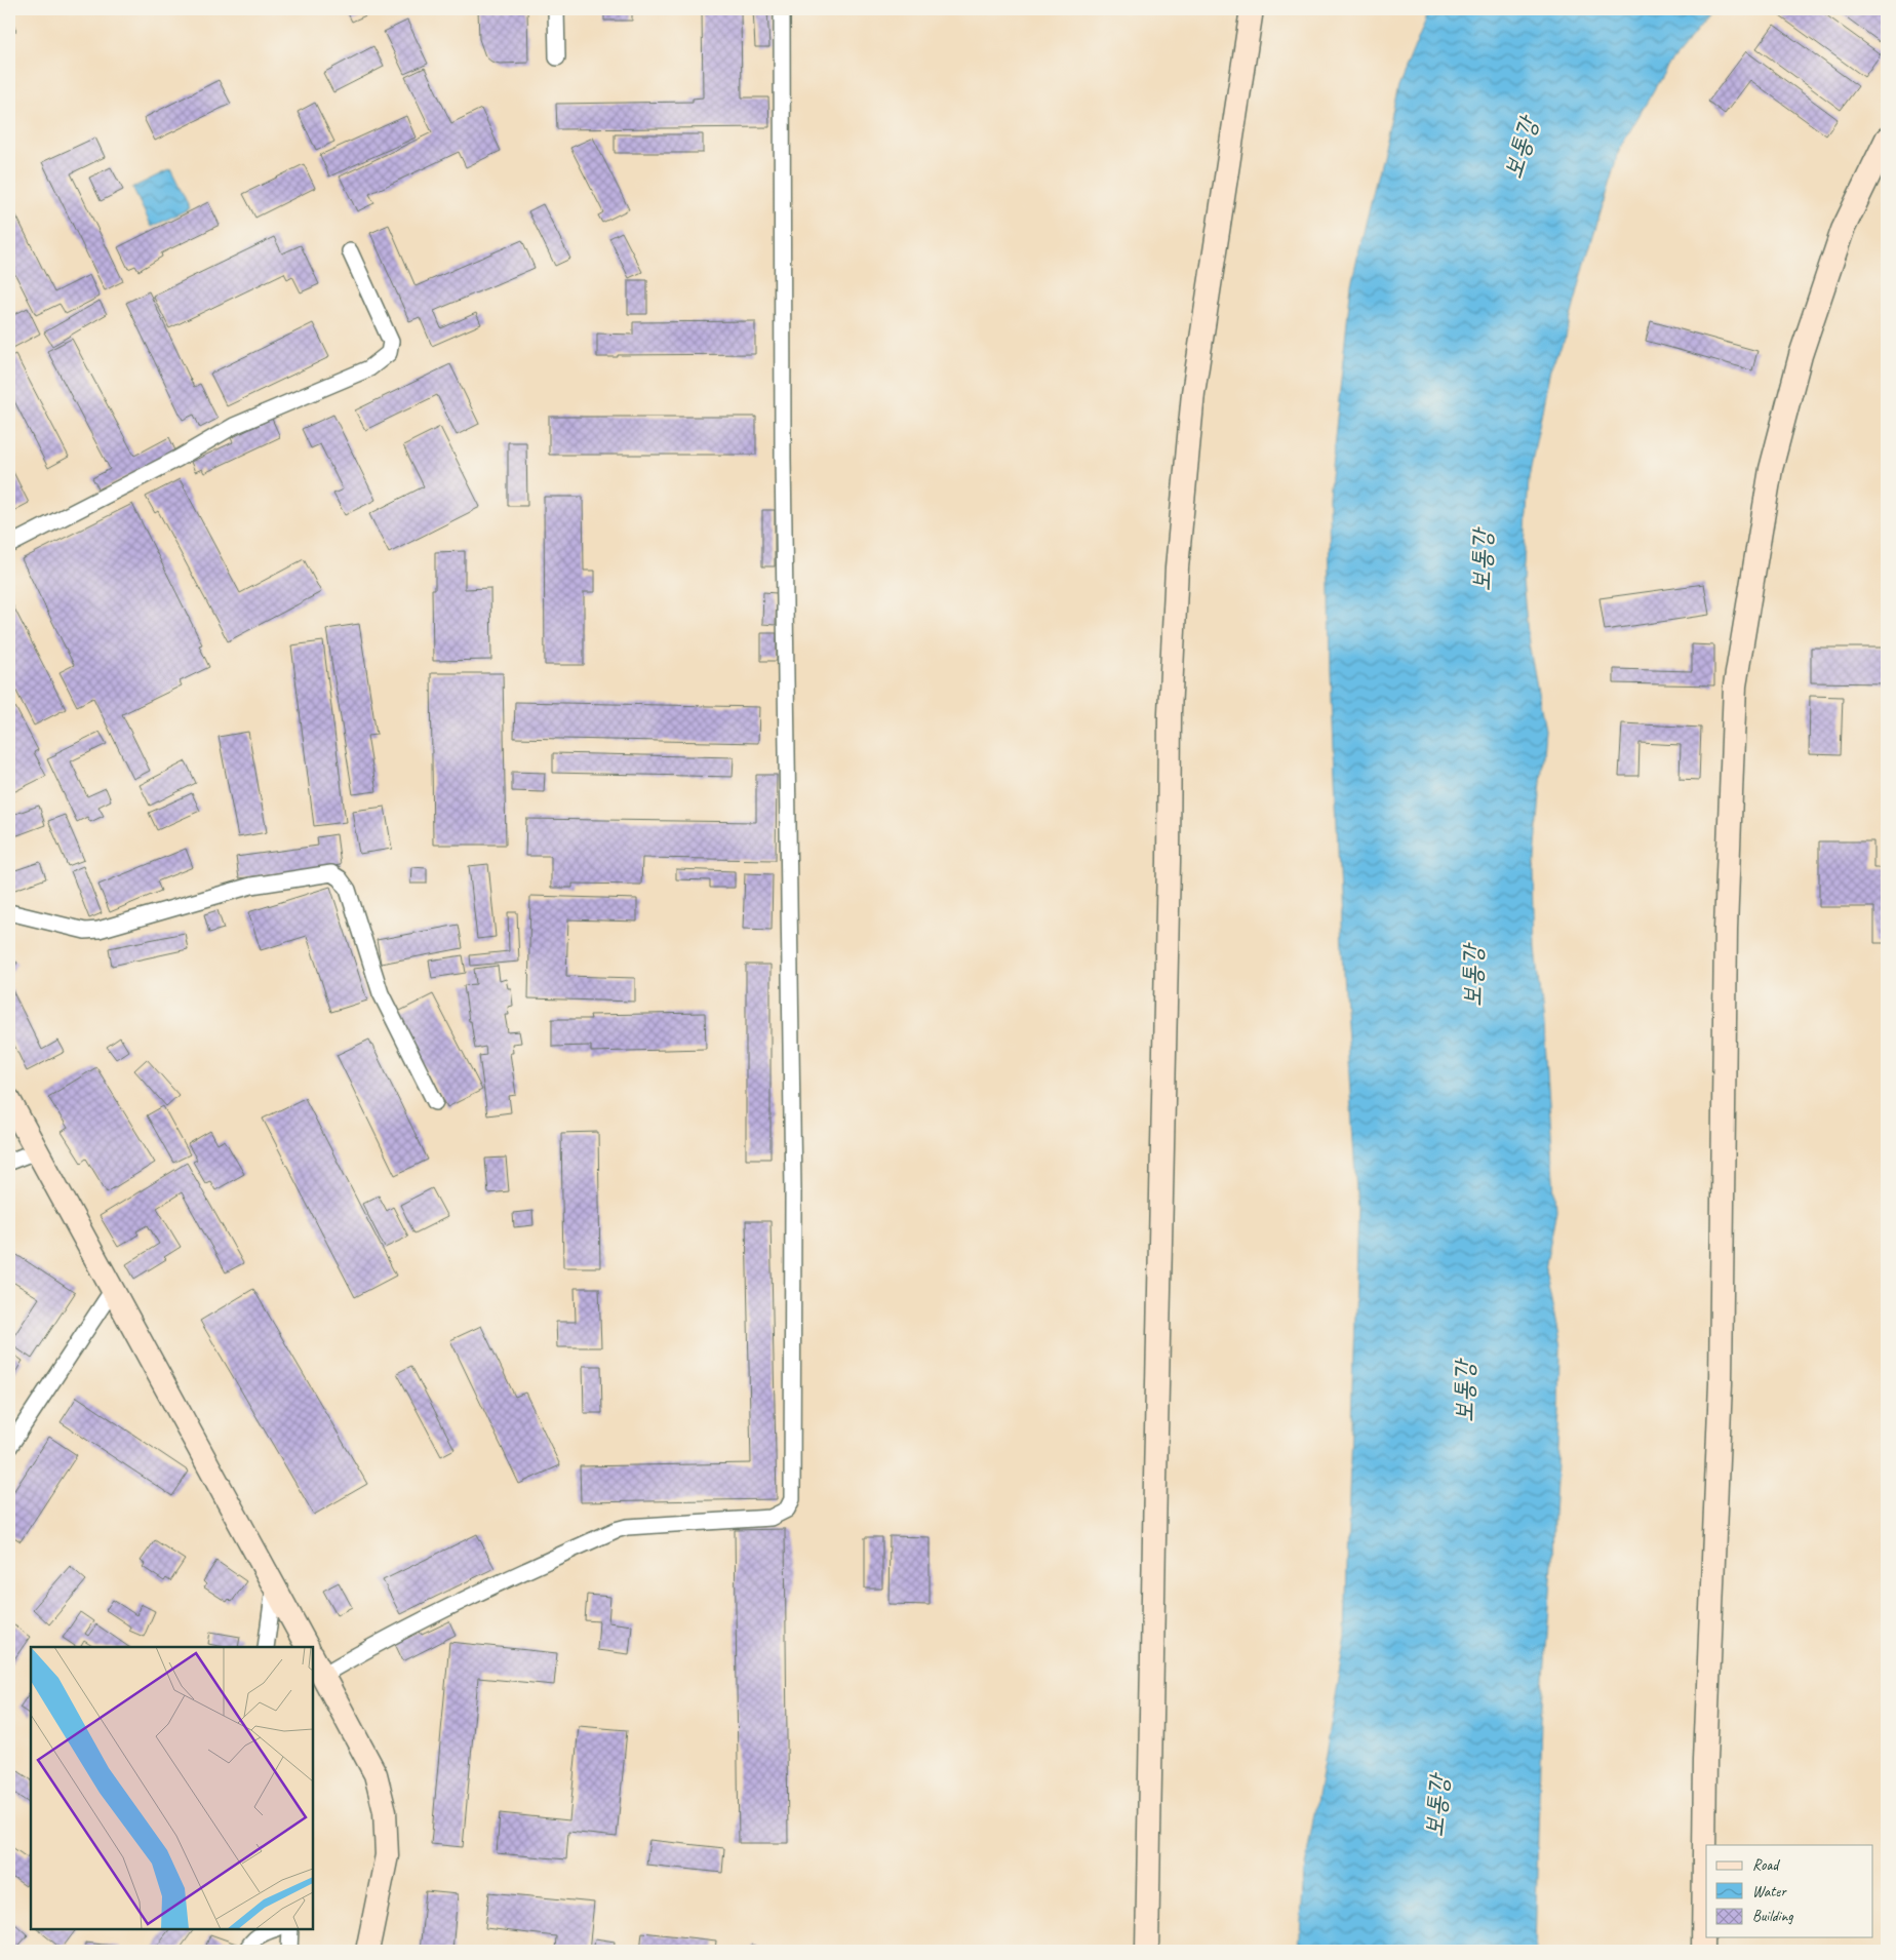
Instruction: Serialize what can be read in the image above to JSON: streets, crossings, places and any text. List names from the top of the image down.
{
  "water": ["보통강"],
  "legend": ["Road", "Water", "Building"]
}
